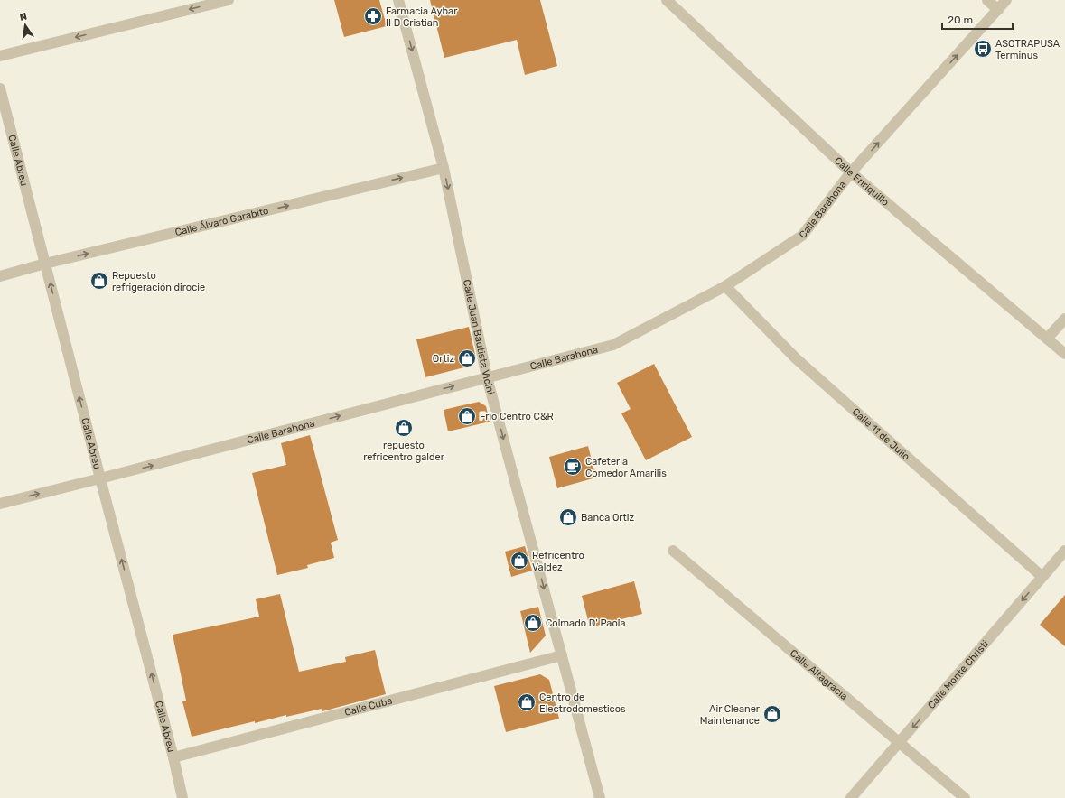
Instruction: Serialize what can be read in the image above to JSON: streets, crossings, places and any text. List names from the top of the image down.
{
  "streets": {
    "street": [
      "Calle Abreu",
      "Calle Enriquillo",
      "Calle Barahona",
      "Calle Álvaro Garabito",
      "Calle Juan Bautista Vicini",
      "Calle 11 de Julio",
      "Calle Altagracia",
      "Calle Monte Christi",
      "Calle Cuba"
    ]
  },
  "crossings": [
    ["Calle Abreu", "Calle Barahona"],
    ["Calle Abreu", "Calle Álvaro Garabito"],
    ["Calle Abreu", "Calle Cuba"],
    ["Calle Enriquillo", "Calle Barahona"],
    ["Calle Barahona", "Calle Juan Bautista Vicini"],
    ["Calle Barahona", "Calle 11 de Julio"],
    ["Calle Álvaro Garabito", "Calle Juan Bautista Vicini"],
    ["Calle Juan Bautista Vicini", "Calle Cuba"],
    ["Calle 11 de Julio", "Calle Monte Christi"],
    ["Calle Altagracia", "Calle Monte Christi"]
  ],
  "one_way": [
    "Calle Abreu",
    "Calle Barahona",
    "Calle Álvaro Garabito",
    "Calle Juan Bautista Vicini",
    "Calle Monte Christi"
  ],
  "places": {
    "pharmacy": ["Farmacia Aybar II D Cristian"],
    "bus stop": ["ASOTRAPUSA Terminus"],
    "shop": [
      "Repuesto refrigeración dirocie",
      "Ortiz",
      "Frio Centro C&R",
      "repuesto refricentro galder",
      "Banca Ortiz",
      "Refricentro Valdez",
      "Colmado D' Paola",
      "Centro de Electrodomesticos",
      "Air Cleaner Maintenance"
    ],
    "cafe": ["Cafeteria Comedor Amarilis"]
  },
  "scale_bar": "20 m",
  "north": "top"
}
